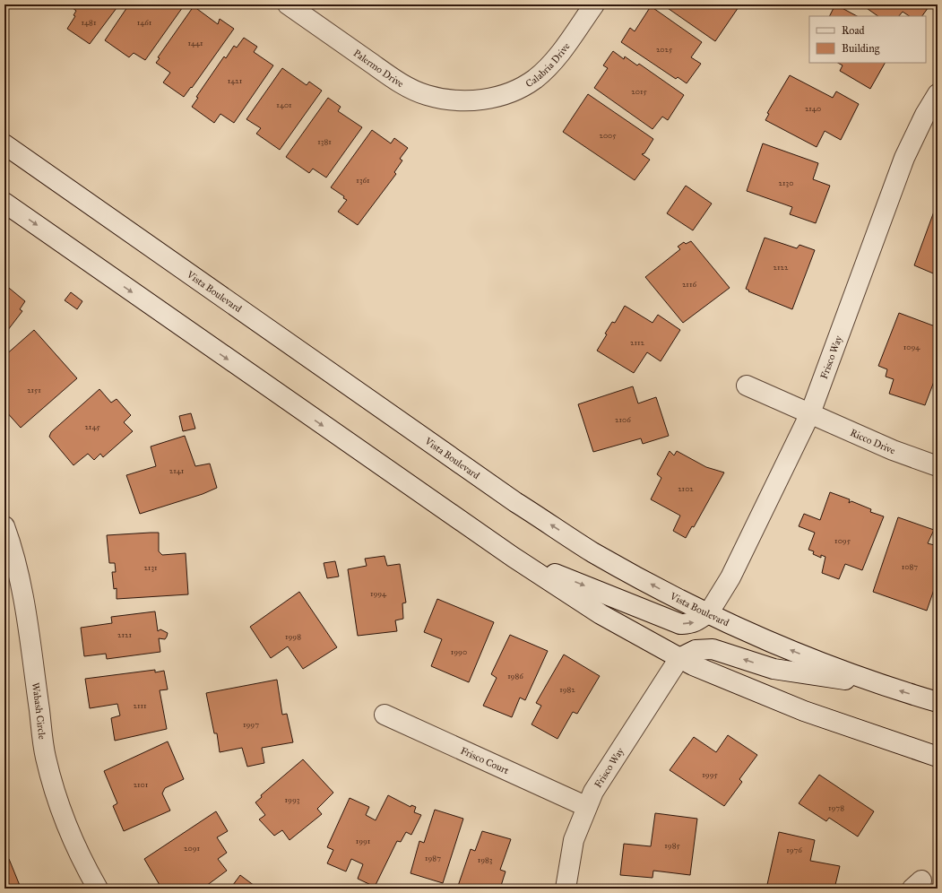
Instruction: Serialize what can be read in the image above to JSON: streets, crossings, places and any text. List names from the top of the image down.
{
  "streets": {
    "main road": [
      "Calabria Drive",
      "Palermo Drive",
      "Vista Boulevard",
      "Frisco Way",
      "Ricco Drive",
      "Wabash Circle",
      "Frisco Court"
    ]
  },
  "crossings": [
    ["Calabria Drive", "Palermo Drive"],
    ["Vista Boulevard", "Frisco Way"],
    ["Frisco Way", "Ricco Drive"],
    ["Frisco Way", "Frisco Court"]
  ],
  "house_numbers": [
    "1481",
    "1461",
    "1441",
    "2025",
    "1421",
    "2015",
    "1401",
    "2140",
    "2005",
    "1381",
    "1361",
    "2130",
    "2122",
    "2116",
    "2112",
    "1094",
    "2151",
    "2106",
    "2145",
    "2141",
    "2102",
    "1095",
    "1087",
    "2131",
    "1994",
    "2121",
    "1998",
    "1990",
    "1986",
    "1982",
    "2111",
    "1997",
    "1995",
    "2101",
    "1993",
    "1978",
    "1991",
    "1985",
    "2091",
    "1976",
    "1987",
    "1983"
  ],
  "legend": ["Road", "Building"]
}
